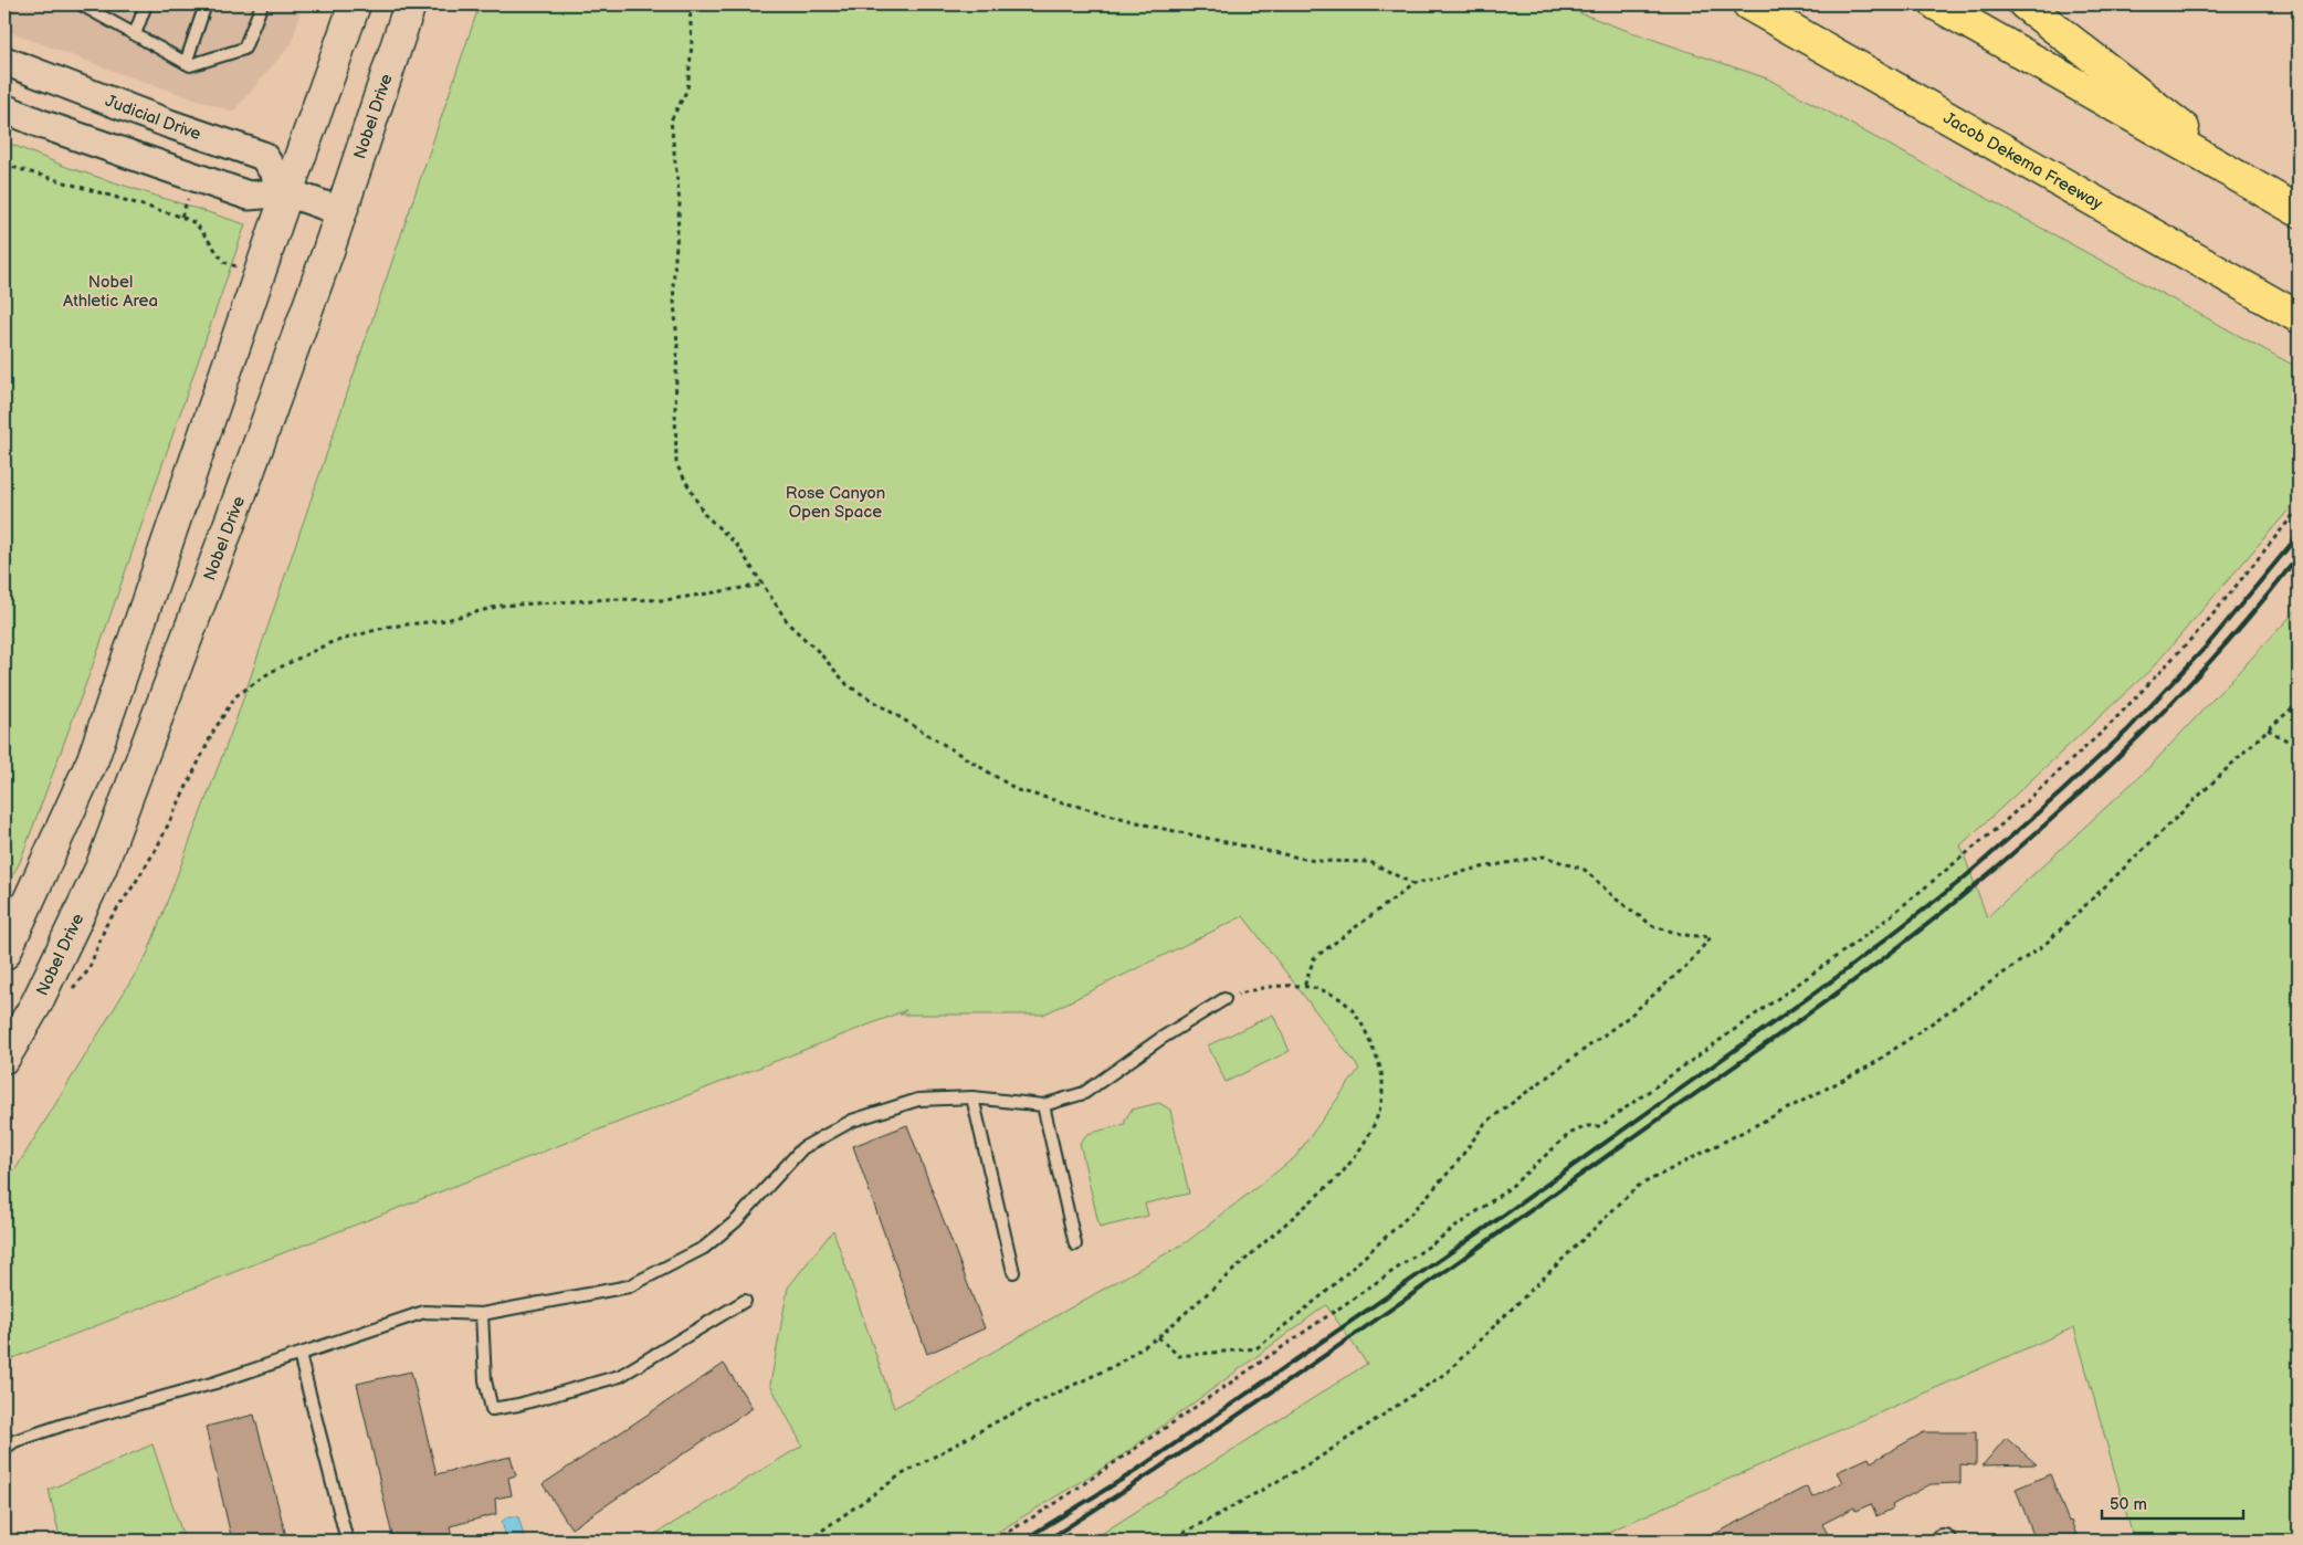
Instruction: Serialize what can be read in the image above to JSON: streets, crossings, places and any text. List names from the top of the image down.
{
  "streets": {
    "highway": ["Jacob Dekema Freeway"],
    "main road": ["Nobel Drive"],
    "street": ["Judicial Drive"]
  },
  "parks": ["Nobel Athletic Area", "Rose Canyon Open Space"],
  "scale_bar": "50 m"
}
